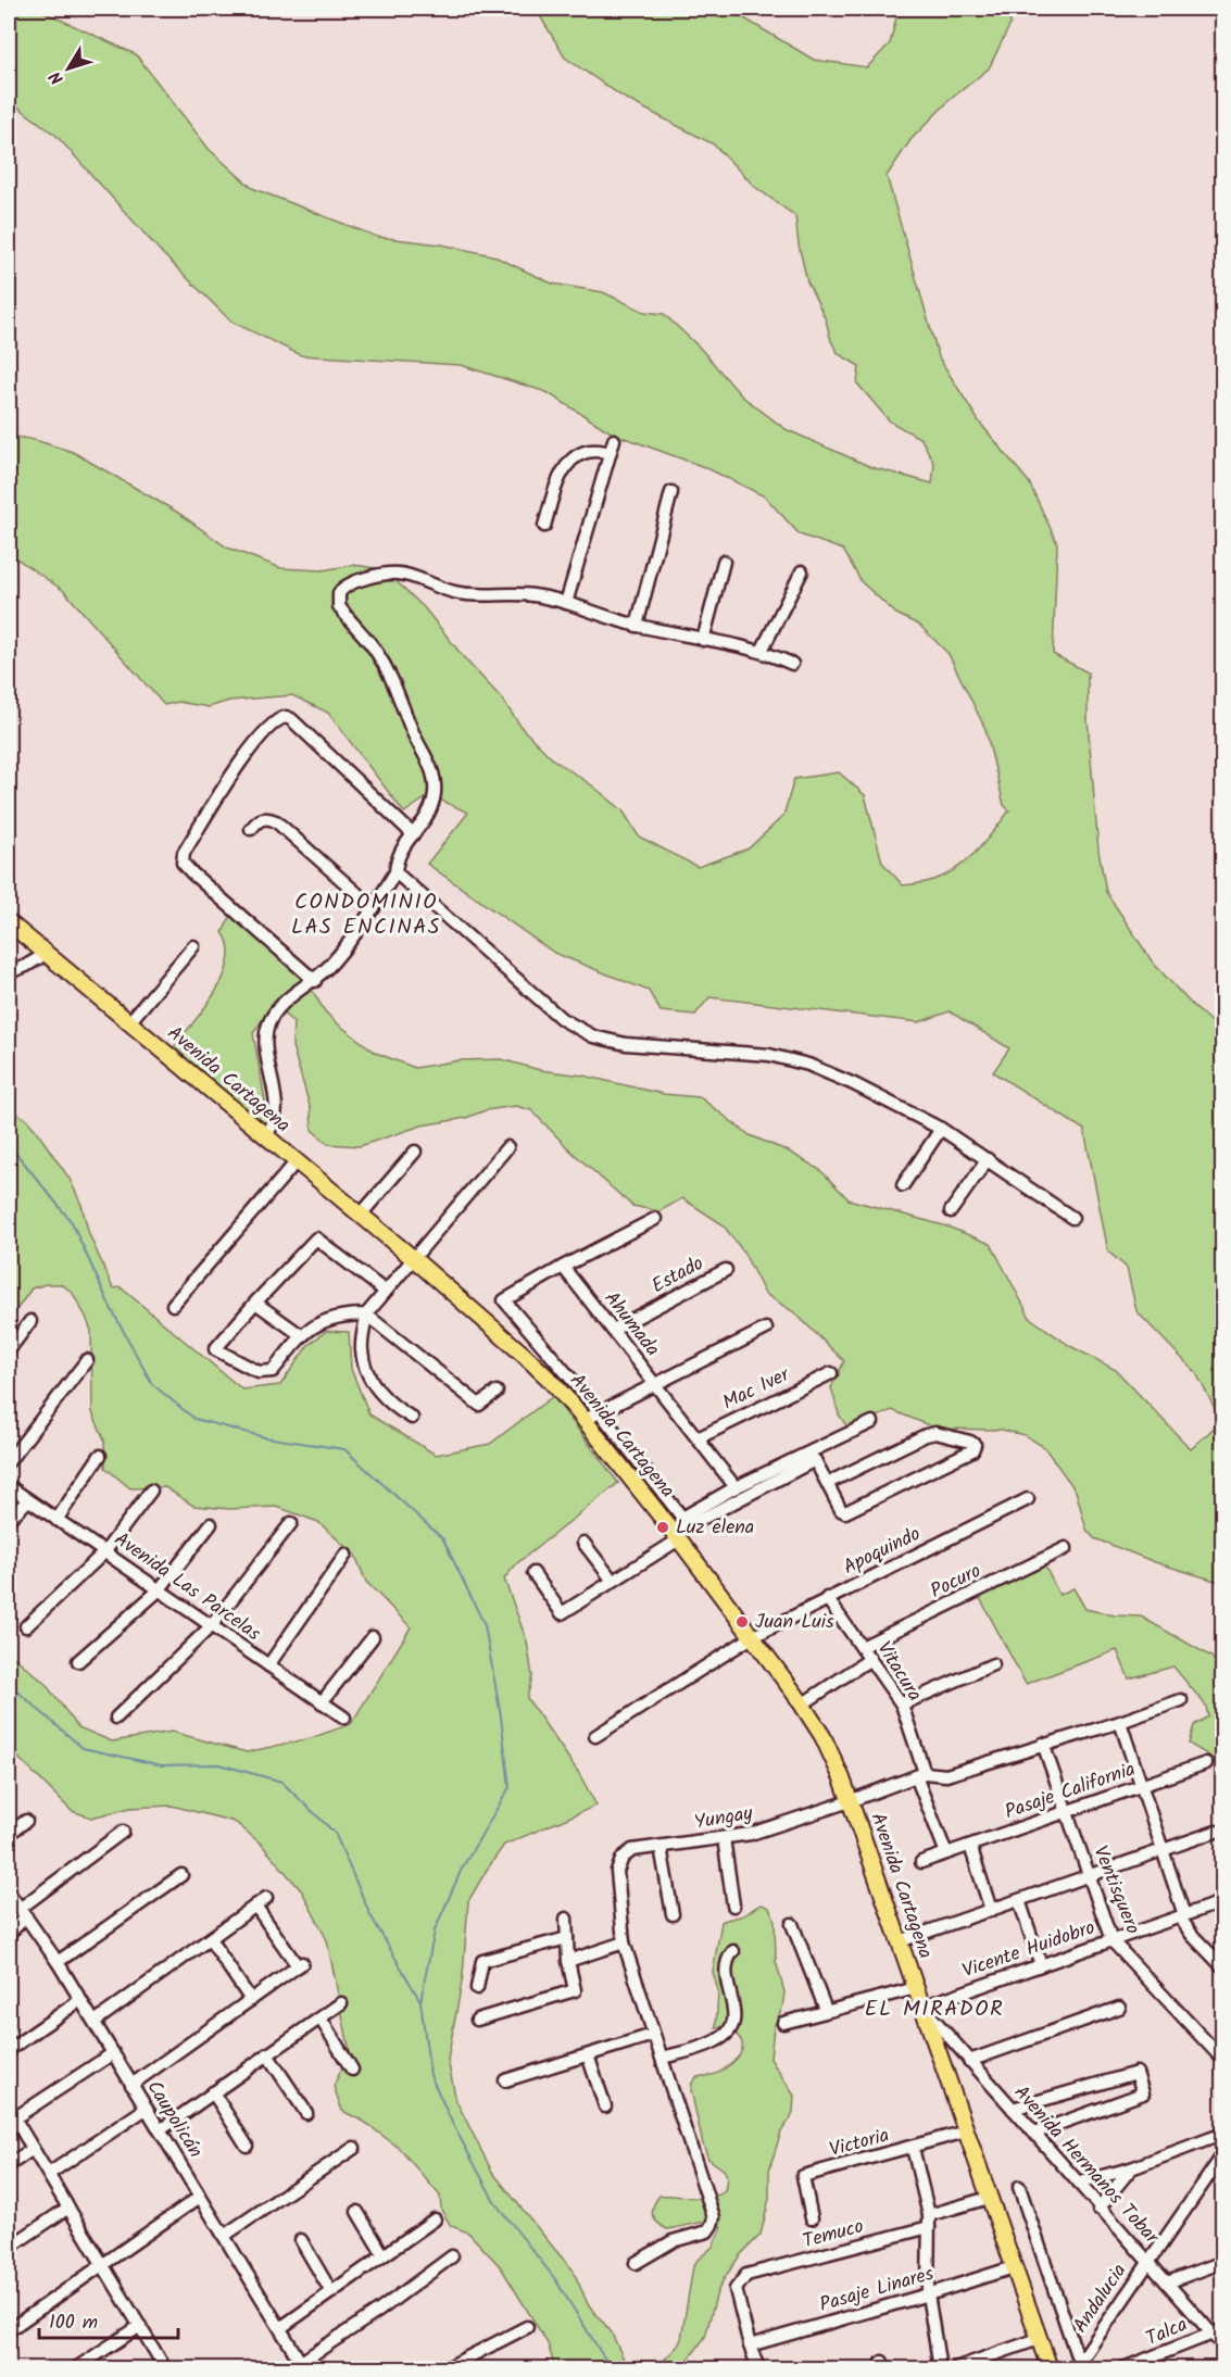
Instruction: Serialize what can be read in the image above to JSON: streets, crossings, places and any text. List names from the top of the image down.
{
  "streets": {
    "main road": ["Avenida Cartagena"],
    "street": [
      "Estado",
      "Ahumada",
      "Mac Iver",
      "Apoquindo",
      "Pocuro",
      "Avenida Las Parcelas",
      "Vitacura",
      "Pasaje California",
      "Yungay",
      "Ventisquero",
      "Vicente Huidobro",
      "Caupolicán",
      "Victoria",
      "Avenida Hermanos Tobar",
      "Temuco",
      "Pasaje Linares",
      "Andalucia",
      "Talca"
    ]
  },
  "crossings": [
    ["Avenida Cartagena", "Apoquindo"],
    ["Avenida Cartagena", "Yungay"],
    ["Avenida Cartagena", "Vicente Huidobro"],
    ["Avenida Cartagena", "Victoria"],
    ["Avenida Cartagena", "Avenida Hermanos Tobar"],
    ["Avenida Cartagena", "Temuco"],
    ["Avenida Cartagena", "Pasaje Linares"],
    ["Estado", "Ahumada"],
    ["Ahumada", "Mac Iver"],
    ["Apoquindo", "Vitacura"],
    ["Pocuro", "Vitacura"],
    ["Vitacura", "Yungay"],
    ["Pasaje California", "Ventisquero"],
    ["Yungay", "Ventisquero"],
    ["Ventisquero", "Vicente Huidobro"],
    ["Vicente Huidobro", "Avenida Hermanos Tobar"],
    ["Avenida Hermanos Tobar", "Andalucia"],
    ["Avenida Hermanos Tobar", "Talca"],
    ["Temuco", "Pasaje Linares"]
  ],
  "districts": ["CONDOMINIO LAS ENCINAS", "EL MIRADOR"],
  "places": ["Luz elena", "Juan Luis"],
  "scale_bar": "100 m",
  "north": "bottom left"
}
